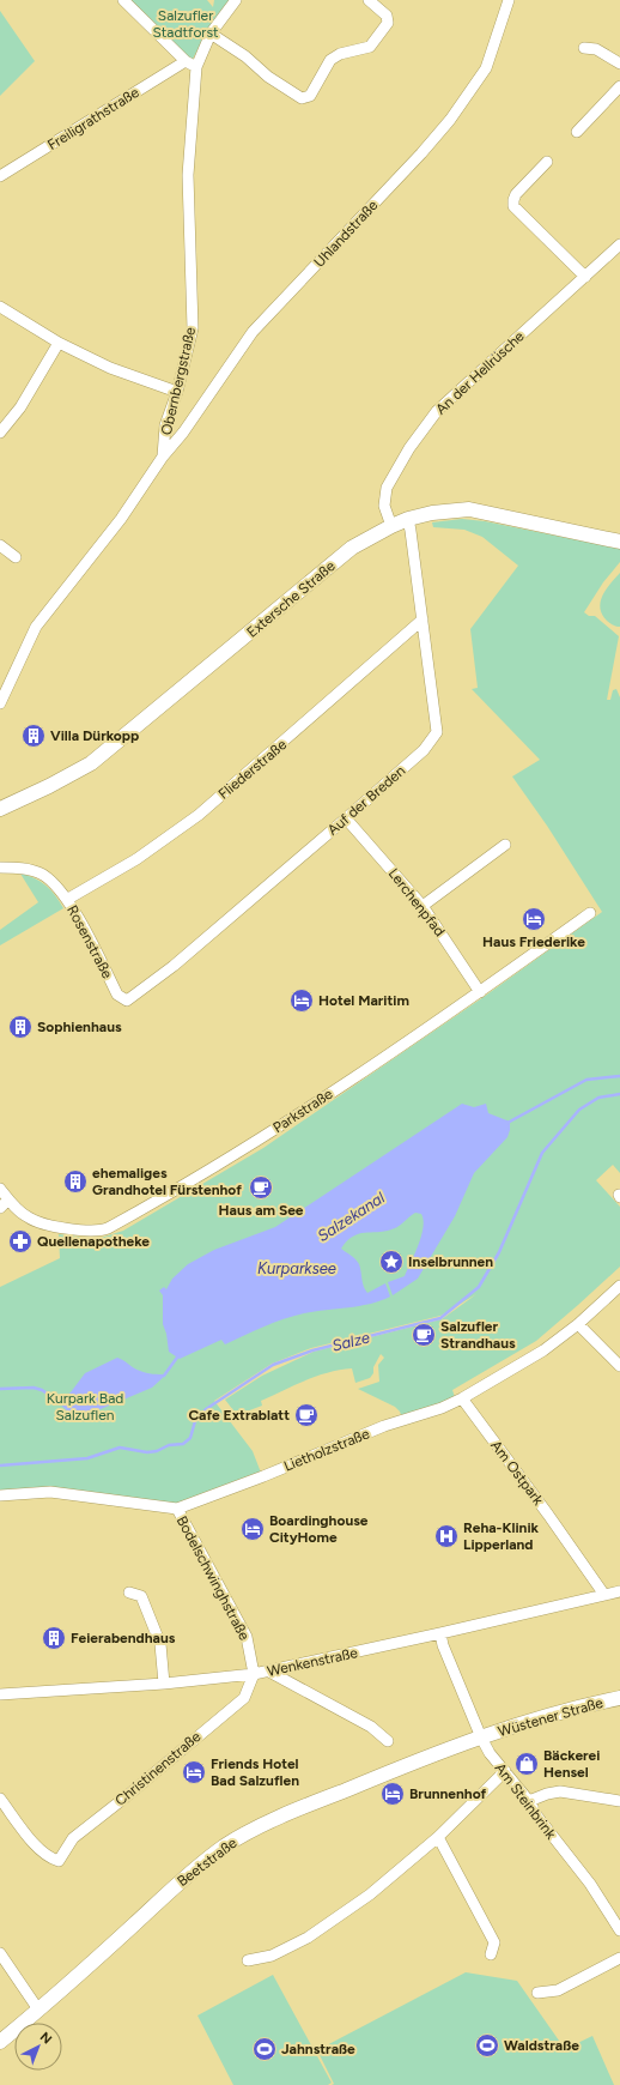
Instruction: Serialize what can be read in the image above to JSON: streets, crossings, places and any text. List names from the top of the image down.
{
  "streets": {
    "main road": ["Extersche Straße", "Wüstener Straße", "Beetstraße"],
    "street": [
      "Freiligrathstraße",
      "Uhlandstraße",
      "An der Hellrüsche",
      "Obernbergstraße",
      "Fliederstraße",
      "Auf der Breden",
      "Lerchenpfad",
      "Rosenstraße",
      "Parkstraße",
      "Lietholzstraße",
      "Am Ostpark",
      "Bodelschwinghstraße",
      "Wenkenstraße",
      "Christinenstraße",
      "Am Steinbrink"
    ]
  },
  "crossings": [
    ["Uhlandstraße", "Obernbergstraße"],
    ["An der Hellrüsche", "Extersche Straße"],
    ["Extersche Straße", "Auf der Breden"],
    ["Fliederstraße", "Auf der Breden"],
    ["Fliederstraße", "Rosenstraße"],
    ["Auf der Breden", "Lerchenpfad"],
    ["Auf der Breden", "Rosenstraße"],
    ["Lerchenpfad", "Parkstraße"],
    ["Lietholzstraße", "Am Ostpark"],
    ["Lietholzstraße", "Bodelschwinghstraße"],
    ["Am Ostpark", "Wenkenstraße"],
    ["Bodelschwinghstraße", "Wenkenstraße"],
    ["Bodelschwinghstraße", "Christinenstraße"],
    ["Wenkenstraße", "Christinenstraße"],
    ["Wenkenstraße", "Am Steinbrink"],
    ["Wüstener Straße", "Am Steinbrink"],
    ["Wüstener Straße", "Beetstraße"],
    ["Am Steinbrink", "Beetstraße"]
  ],
  "water": ["Salzekanal", "Kurparksee", "Salze"],
  "parks": ["Salzufler Stadtforst", "Kurpark Bad Salzuflen"],
  "places": {
    "building": [
      "Villa Dürkopp",
      "Sophienhaus",
      "ehemaliges Grandhotel Fürstenhof",
      "Feierabendhaus"
    ],
    "hotel": [
      "Haus Friederike",
      "Hotel Maritim",
      "Boardinghouse CityHome",
      "Friends Hotel Bad Salzuflen",
      "Brunnenhof"
    ],
    "cafe": ["Haus am See", "Salzufler Strandhaus", "Cafe Extrablatt"],
    "pharmacy": ["Quellenapotheke"],
    "place": ["Inselbrunnen"],
    "hospital": ["Reha-Klinik Lipperland"],
    "shop": ["Bäckerei Hensel"],
    "sports": ["Waldstraße", "Jahnstraße"]
  },
  "north": "top right"
}
